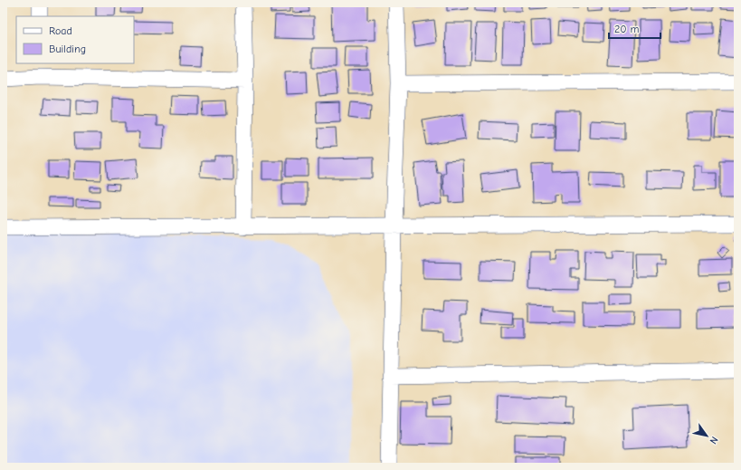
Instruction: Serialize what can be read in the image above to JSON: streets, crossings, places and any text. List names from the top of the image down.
{
  "legend": ["Road", "Building"],
  "scale_bar": "20 m",
  "north": "bottom right"
}
